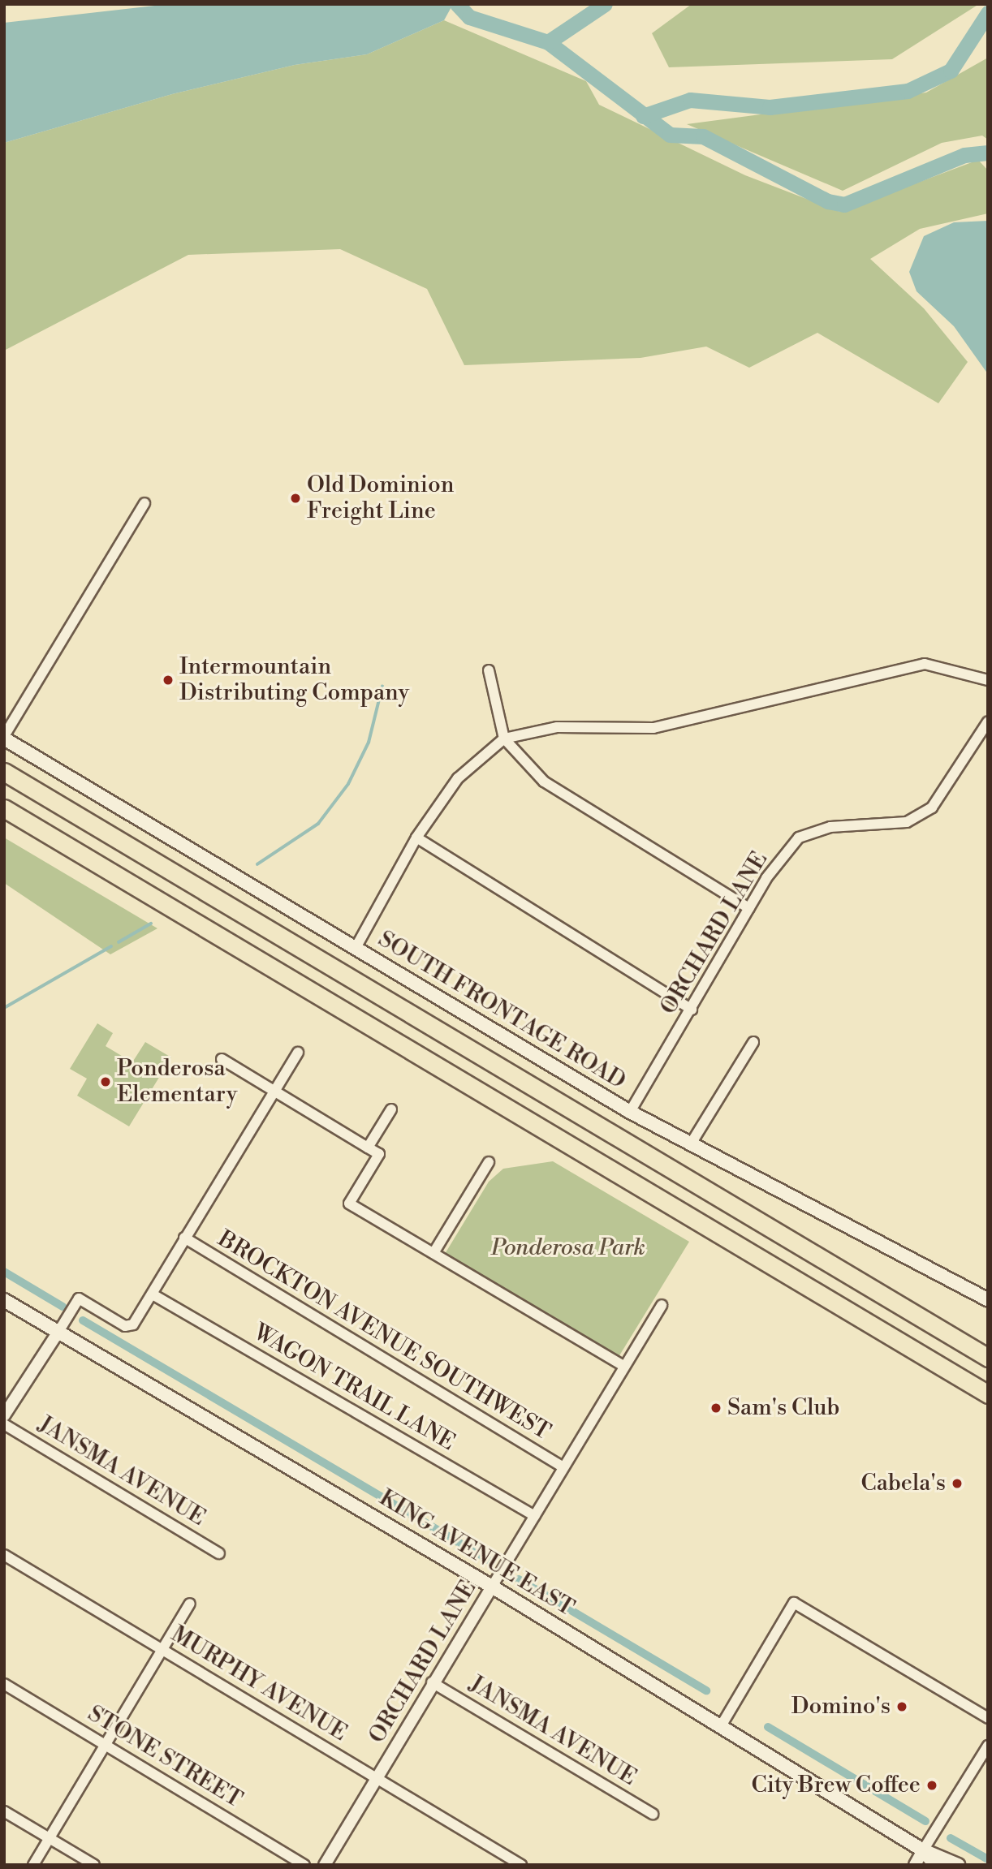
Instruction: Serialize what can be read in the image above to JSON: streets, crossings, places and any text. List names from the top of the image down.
{
  "streets": {
    "main road": ["SOUTH FRONTAGE ROAD", "KING AVENUE EAST"],
    "street": [
      "ORCHARD LANE",
      "BROCKTON AVENUE SOUTHWEST",
      "WAGON TRAIL LANE",
      "JANSMA AVENUE",
      "MURPHY AVENUE",
      "STONE STREET"
    ]
  },
  "crossings": [
    ["ORCHARD LANE", "SOUTH FRONTAGE ROAD"],
    ["ORCHARD LANE", "BROCKTON AVENUE SOUTHWEST"],
    ["ORCHARD LANE", "WAGON TRAIL LANE"],
    ["ORCHARD LANE", "JANSMA AVENUE"],
    ["ORCHARD LANE", "KING AVENUE EAST"],
    ["ORCHARD LANE", "MURPHY AVENUE"]
  ],
  "parks": ["Ponderosa Park"],
  "places": [
    "Old Dominion Freight Line",
    "Intermountain Distributing Company",
    "Ponderosa Elementary",
    "Sam's Club",
    "Cabela's",
    "Domino's",
    "City Brew Coffee"
  ]
}
